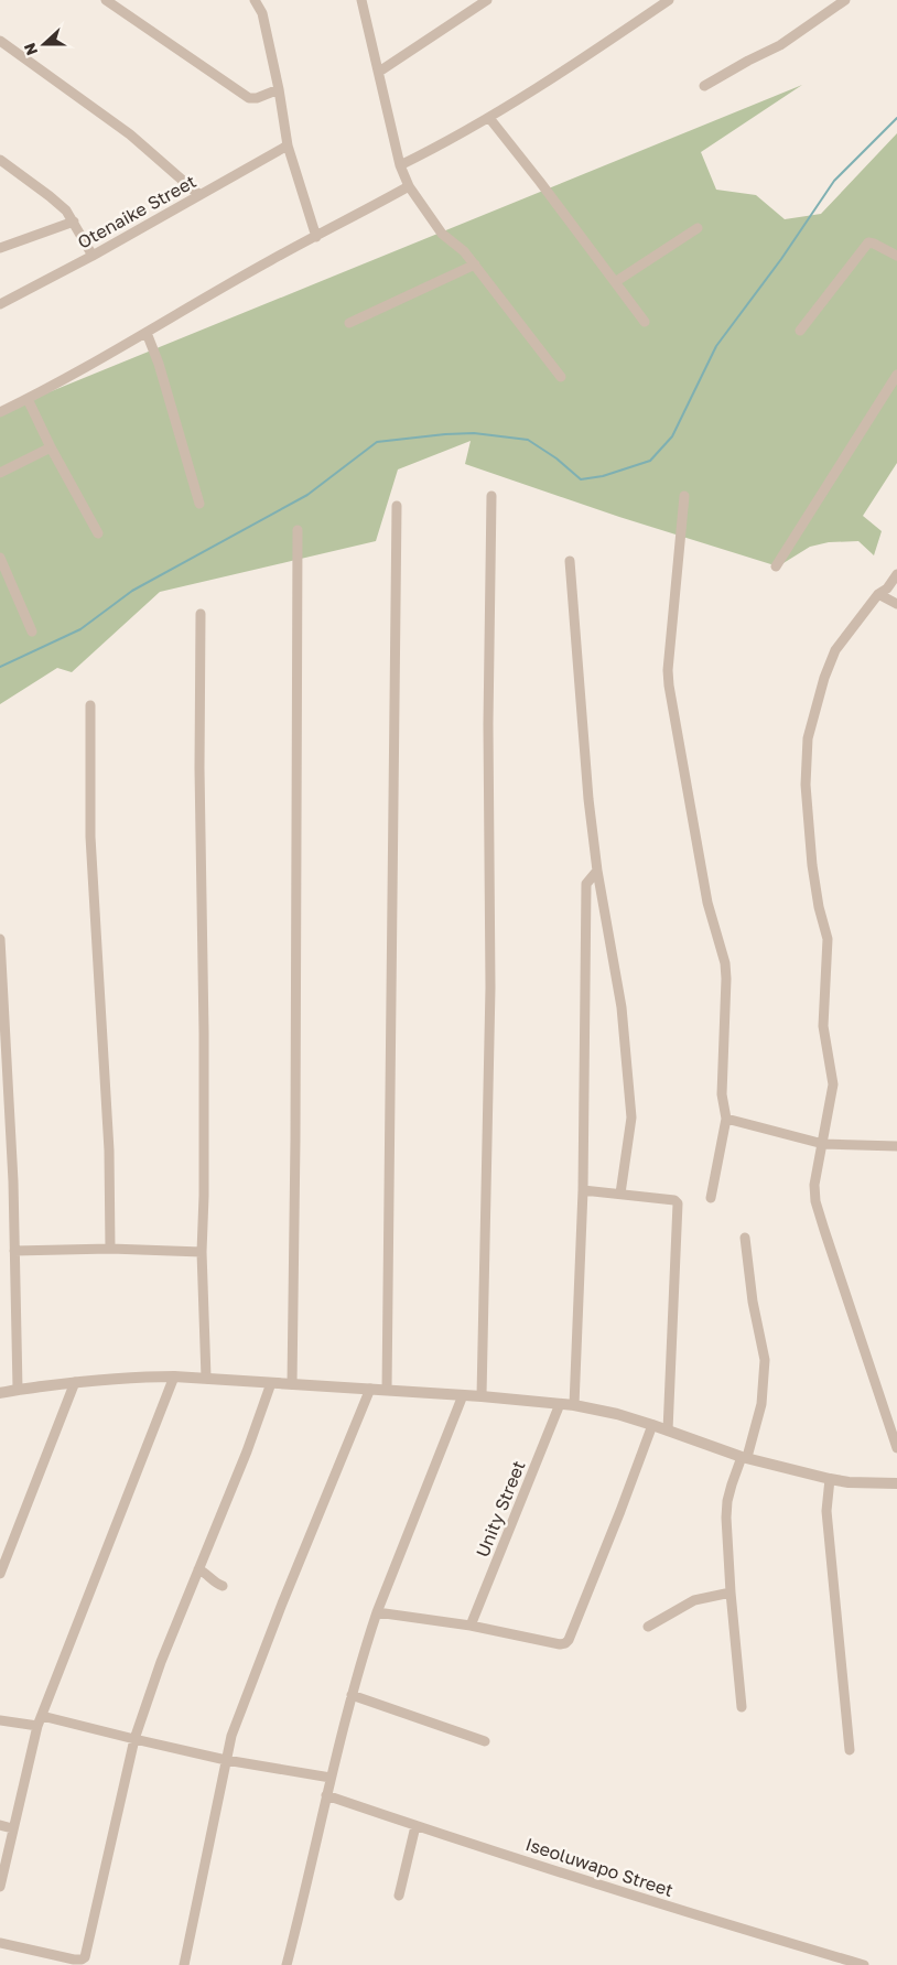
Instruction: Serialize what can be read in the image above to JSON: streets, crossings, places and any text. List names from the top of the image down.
{
  "streets": {
    "street": ["Otenaike Street", "Unity Street", "Iseoluwapo Street"]
  },
  "north": "left"
}
